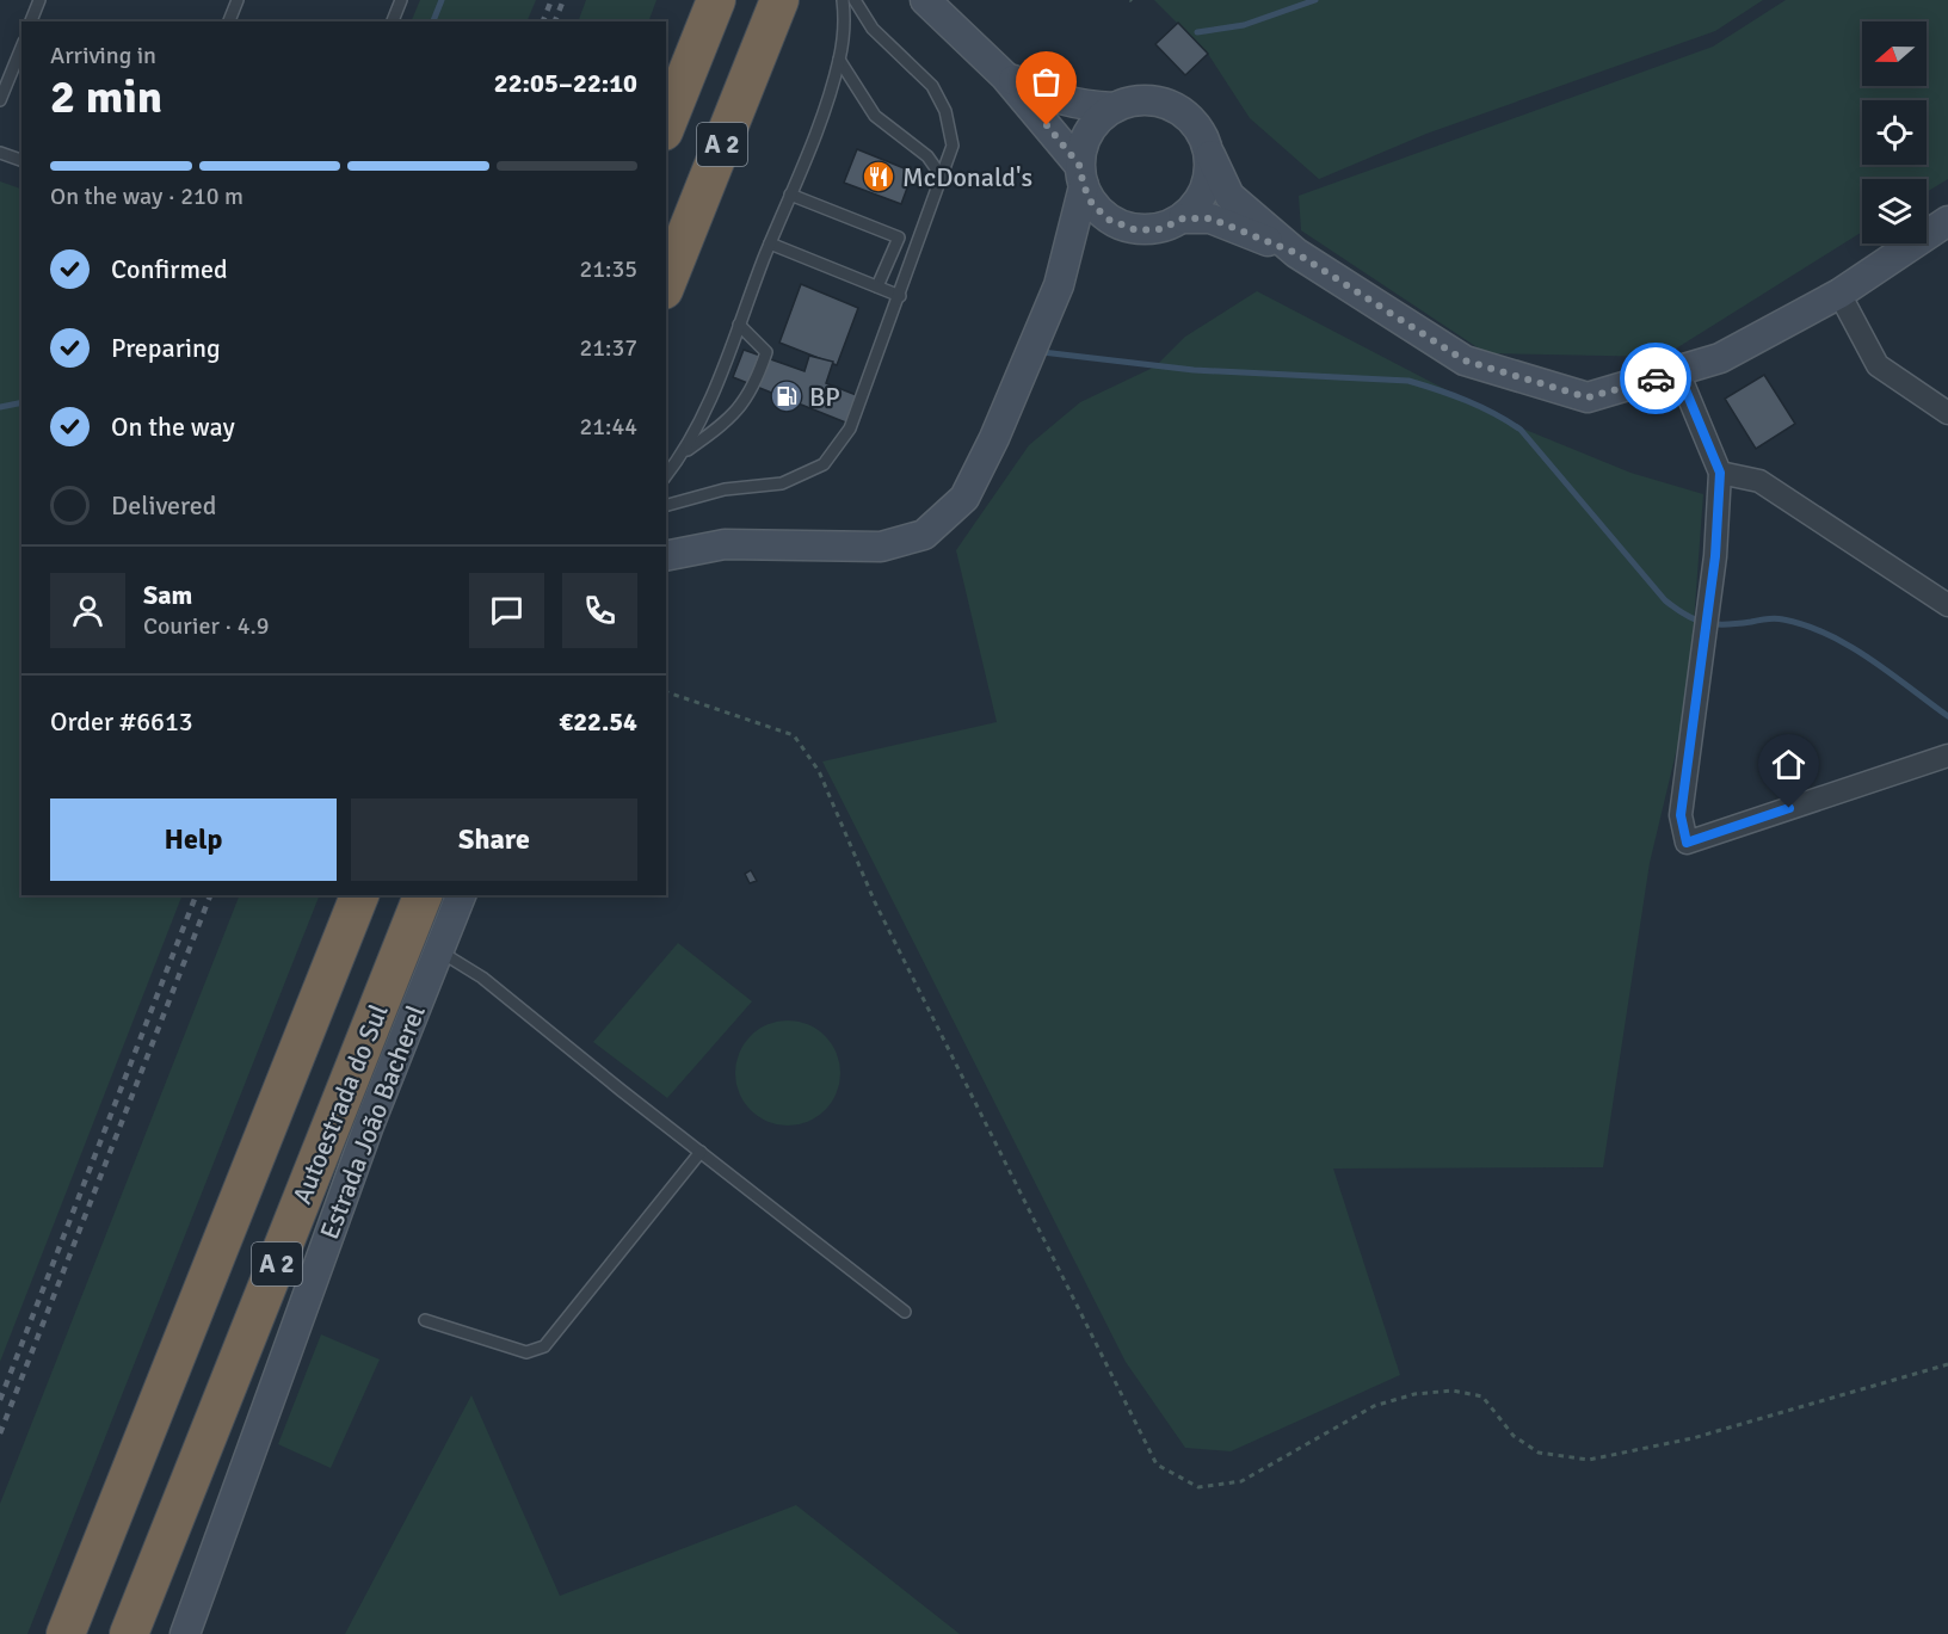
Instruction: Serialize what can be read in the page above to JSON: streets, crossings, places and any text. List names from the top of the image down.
{
  "streets": {
    "highway": ["A 2", "Autoestrada do Sul"],
    "street": ["Estrada João Bacherel"]
  },
  "places": {
    "restaurant": ["McDonald's"],
    "fuel station": ["BP"]
  },
  "north": "left",
  "page": {
    "heading": ["2 min", "Arriving in", "22:05–22:10"],
    "panel": [
      "Sam",
      "Courier · 4.9",
      "Order #6613",
      "€22.54"
    ],
    "bar": "On the way · 210 m",
    "list": [
      ["Confirmed", "21:35"],
      ["Preparing", "21:37"],
      ["On the way", "21:44"],
      "Delivered"
    ],
    "buttons": ["Help", "Share"]
  }
}
